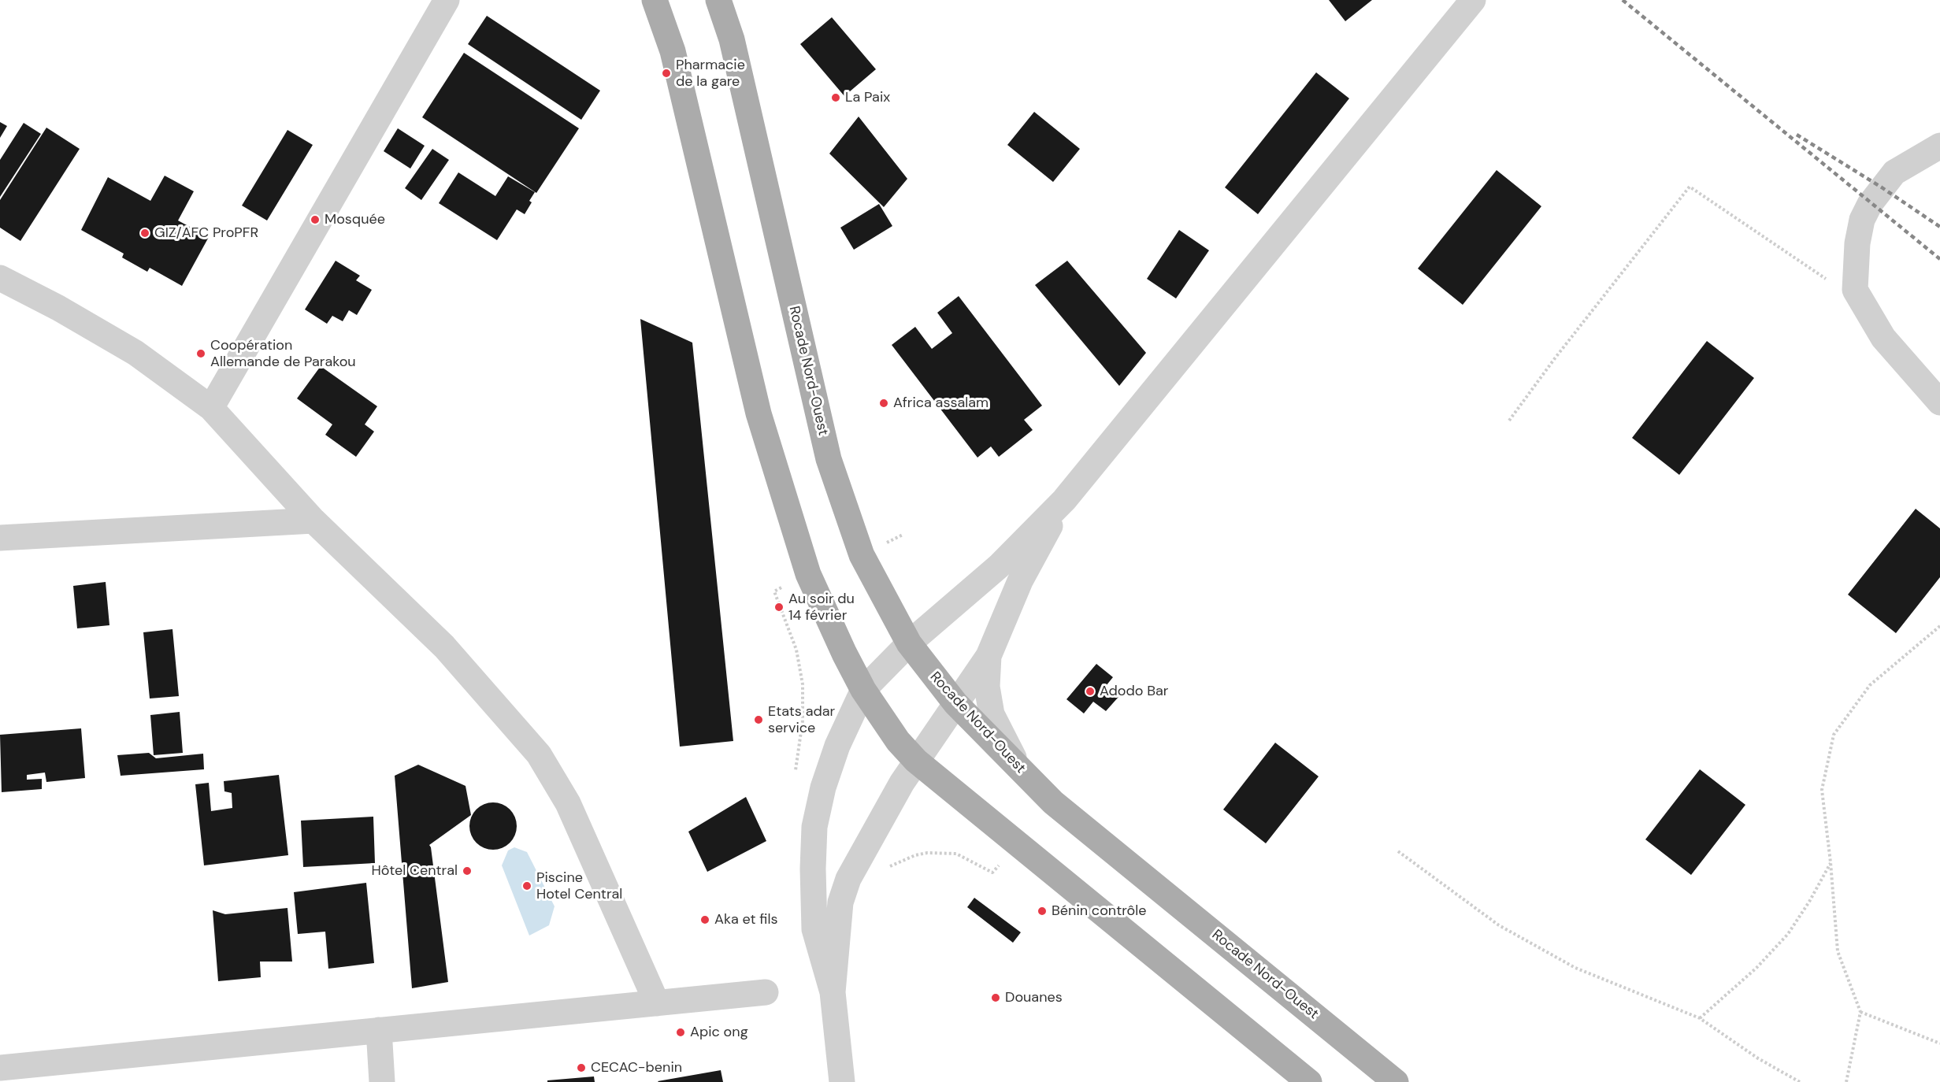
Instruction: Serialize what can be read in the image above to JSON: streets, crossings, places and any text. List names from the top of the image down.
{
  "streets": {
    "main road": ["Rocade Nord-Ouest"]
  },
  "places": [
    "Pharmacie de la gare",
    "La Paix",
    "Mosquée",
    "GIZ/AFC ProPFR",
    "Coopération Allemande de Parakou",
    "Africa assalam",
    "Au soir du 14 février",
    "Adodo Bar",
    "Etats adar service",
    "Hôtel Central",
    "Piscine Hotel Central",
    "Bénin contrôle",
    "Aka et fils",
    "Douanes",
    "Apic ong",
    "CECAC-benin"
  ]
}
